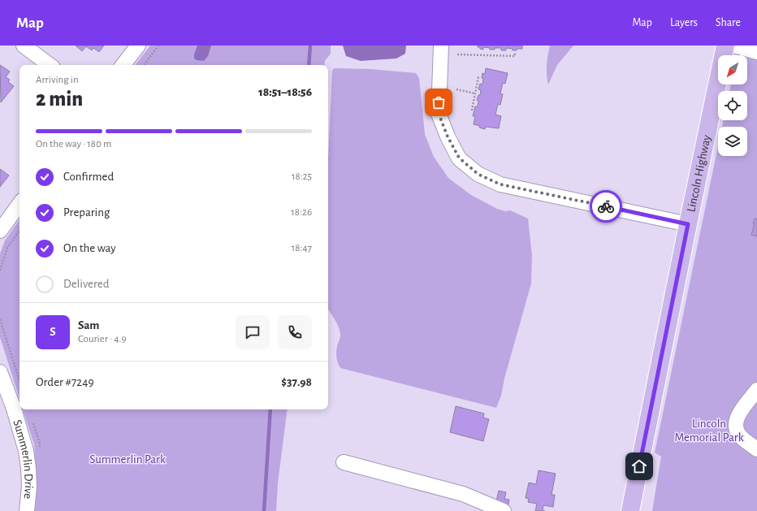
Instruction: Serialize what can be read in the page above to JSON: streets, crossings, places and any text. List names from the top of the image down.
{
  "streets": {
    "main road": ["Lincoln Highway"],
    "street": ["Summerlin Drive"]
  },
  "parks": ["Lincoln Memorial Park", "Summerlin Park"],
  "north": "bottom left",
  "page": {
    "header": "Map",
    "nav": ["Map", "Layers", "Share"],
    "heading": ["2 min", "Arriving in", "18:51–18:56"],
    "panel": [
      "Sam",
      "Courier · 4.9",
      "Order #7249",
      "$37.98"
    ],
    "bar": "On the way · 180 m",
    "list": [
      ["Confirmed", "18:25"],
      ["Preparing", "18:26"],
      ["On the way", "18:47"],
      "Delivered"
    ],
    "round": "S"
  }
}
